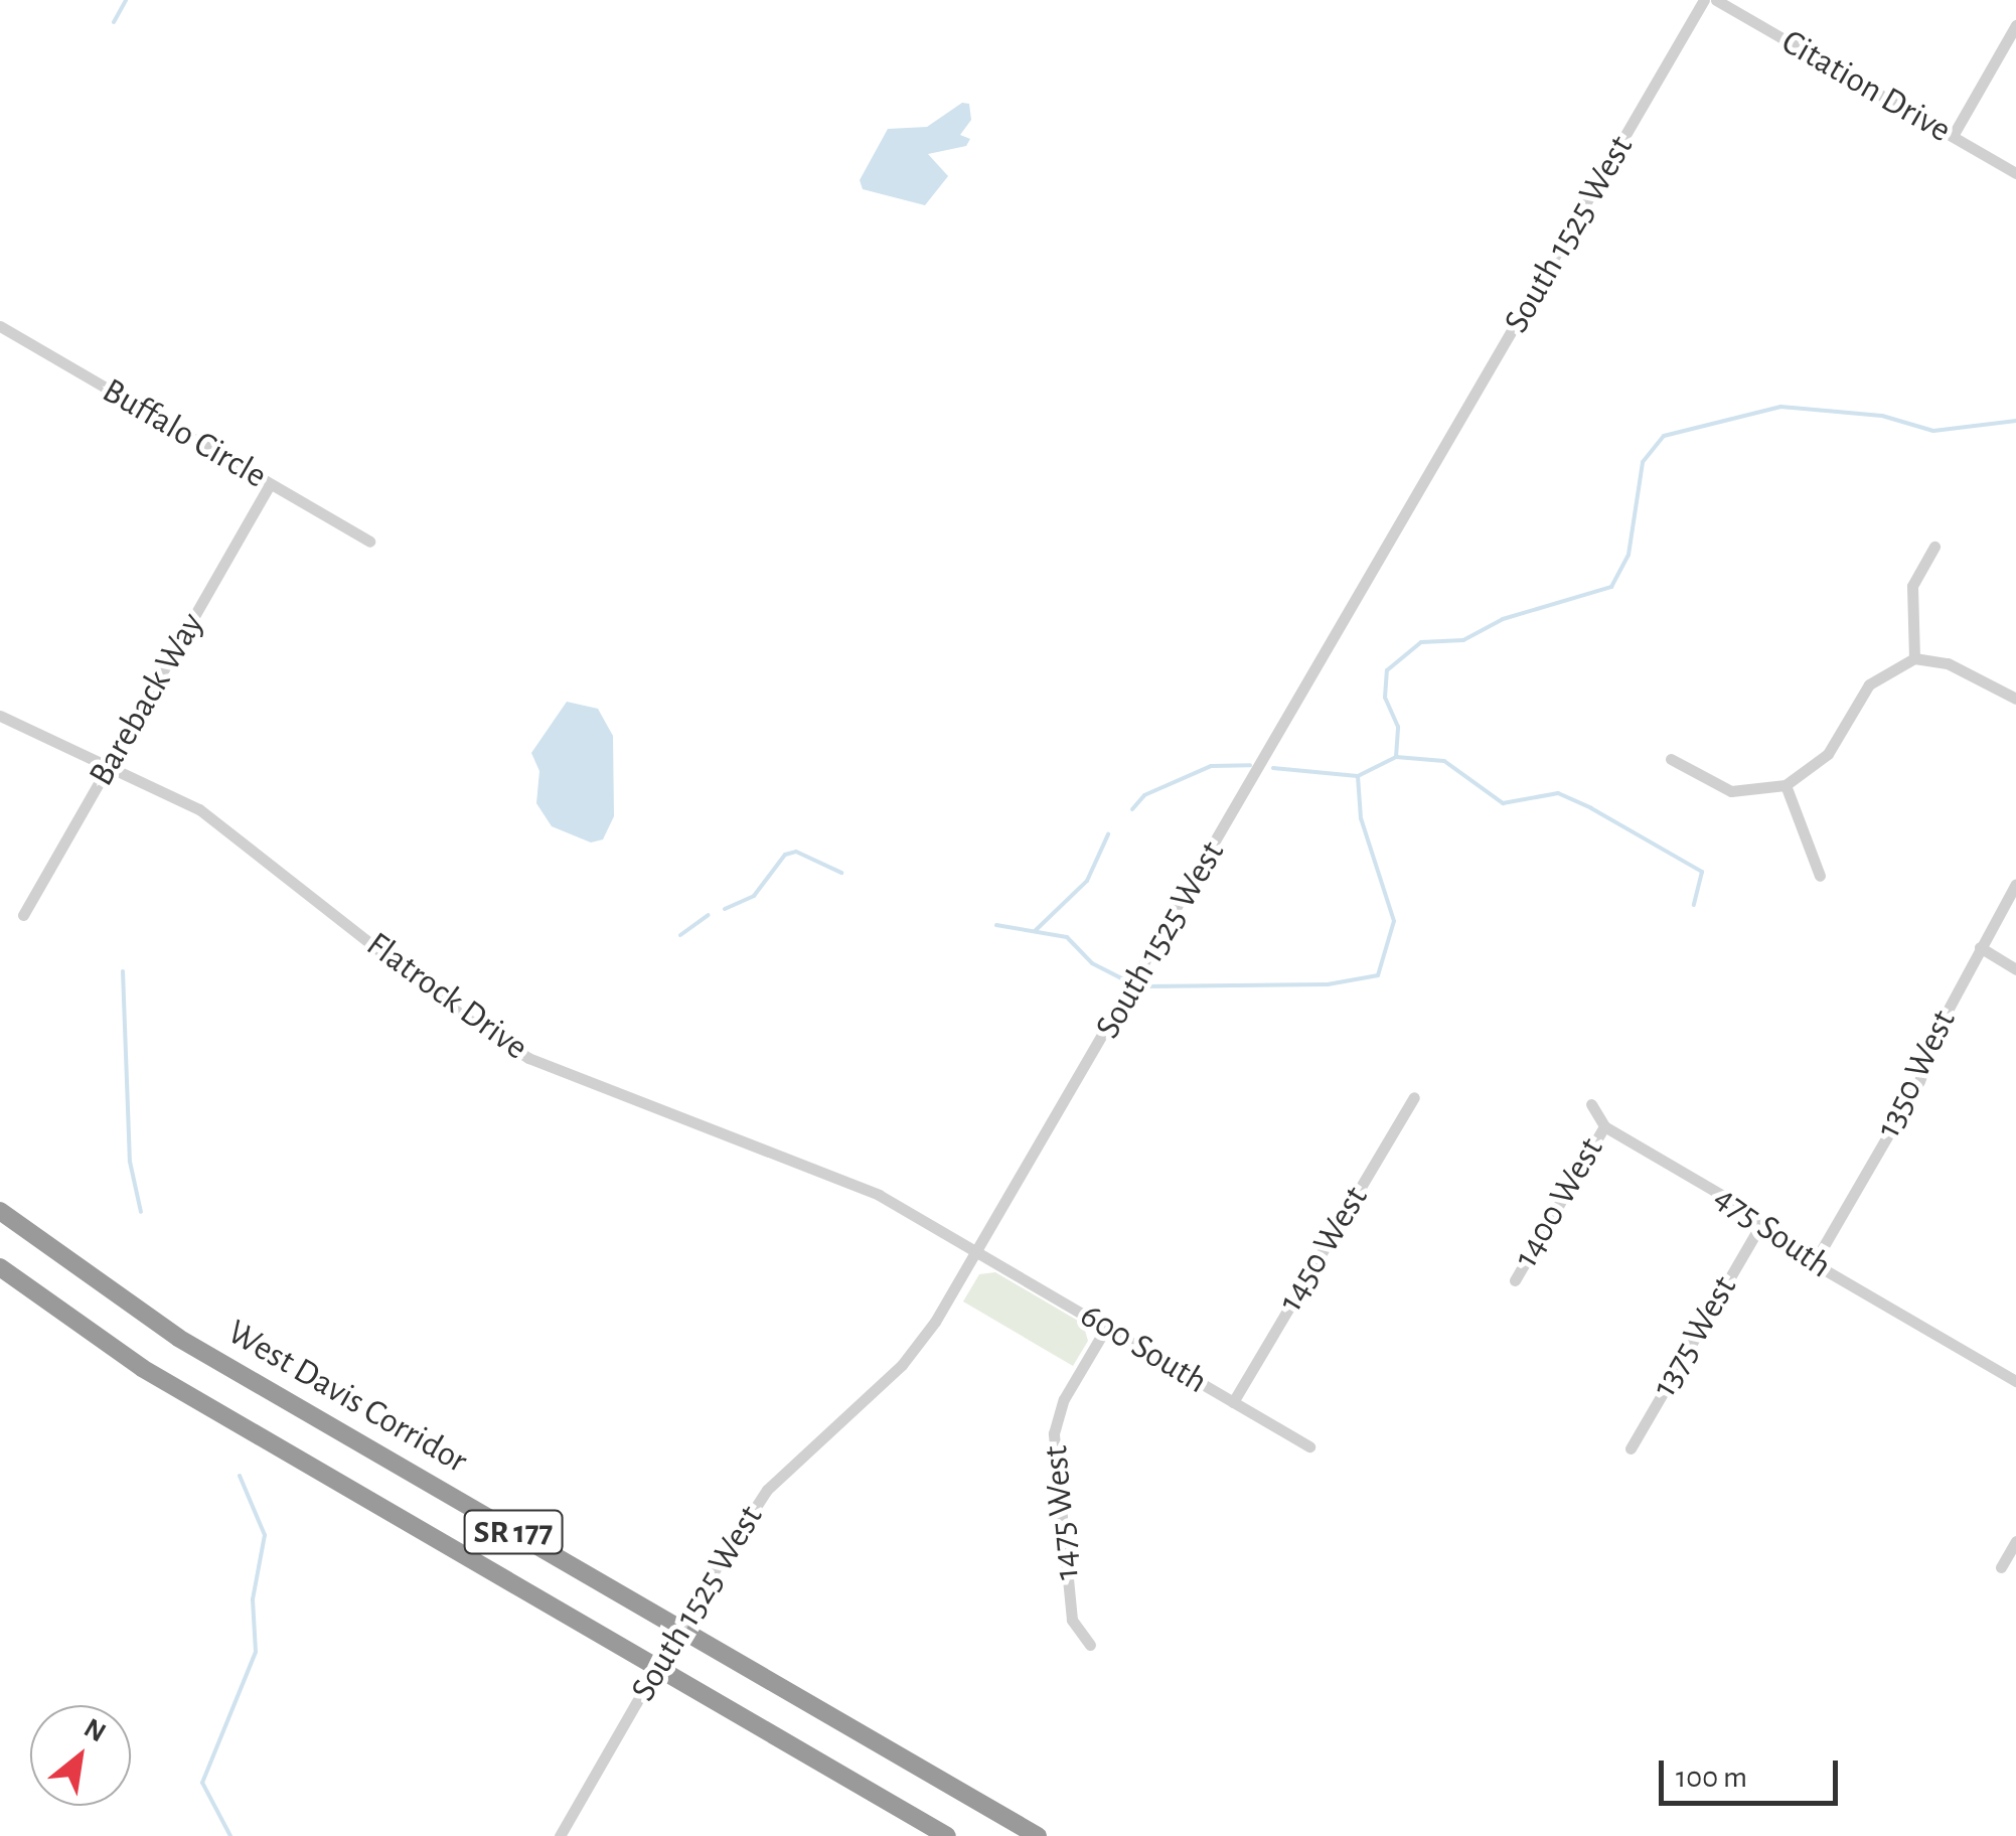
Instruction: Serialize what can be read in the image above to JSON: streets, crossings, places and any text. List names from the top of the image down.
{
  "streets": {
    "highway": ["West Davis Corridor", "SR 177"],
    "street": [
      "Citation Drive",
      "South 1525 West",
      "Buffalo Circle",
      "Bareback Way",
      "Flatrock Drive",
      "1350 West",
      "1400 West",
      "475 South",
      "1450 West",
      "1375 West",
      "600 South",
      "1475 West"
    ]
  },
  "crossings": [
    ["South 1525 West", "Flatrock Drive"],
    ["South 1525 West", "600 South"],
    ["Buffalo Circle", "Bareback Way"],
    ["Bareback Way", "Flatrock Drive"],
    ["Flatrock Drive", "600 South"],
    ["1350 West", "475 South"],
    ["1400 West", "475 South"],
    ["475 South", "1375 West"],
    ["1450 West", "600 South"],
    ["600 South", "1475 West"]
  ],
  "scale_bar": "100 m",
  "north": "top right"
}
